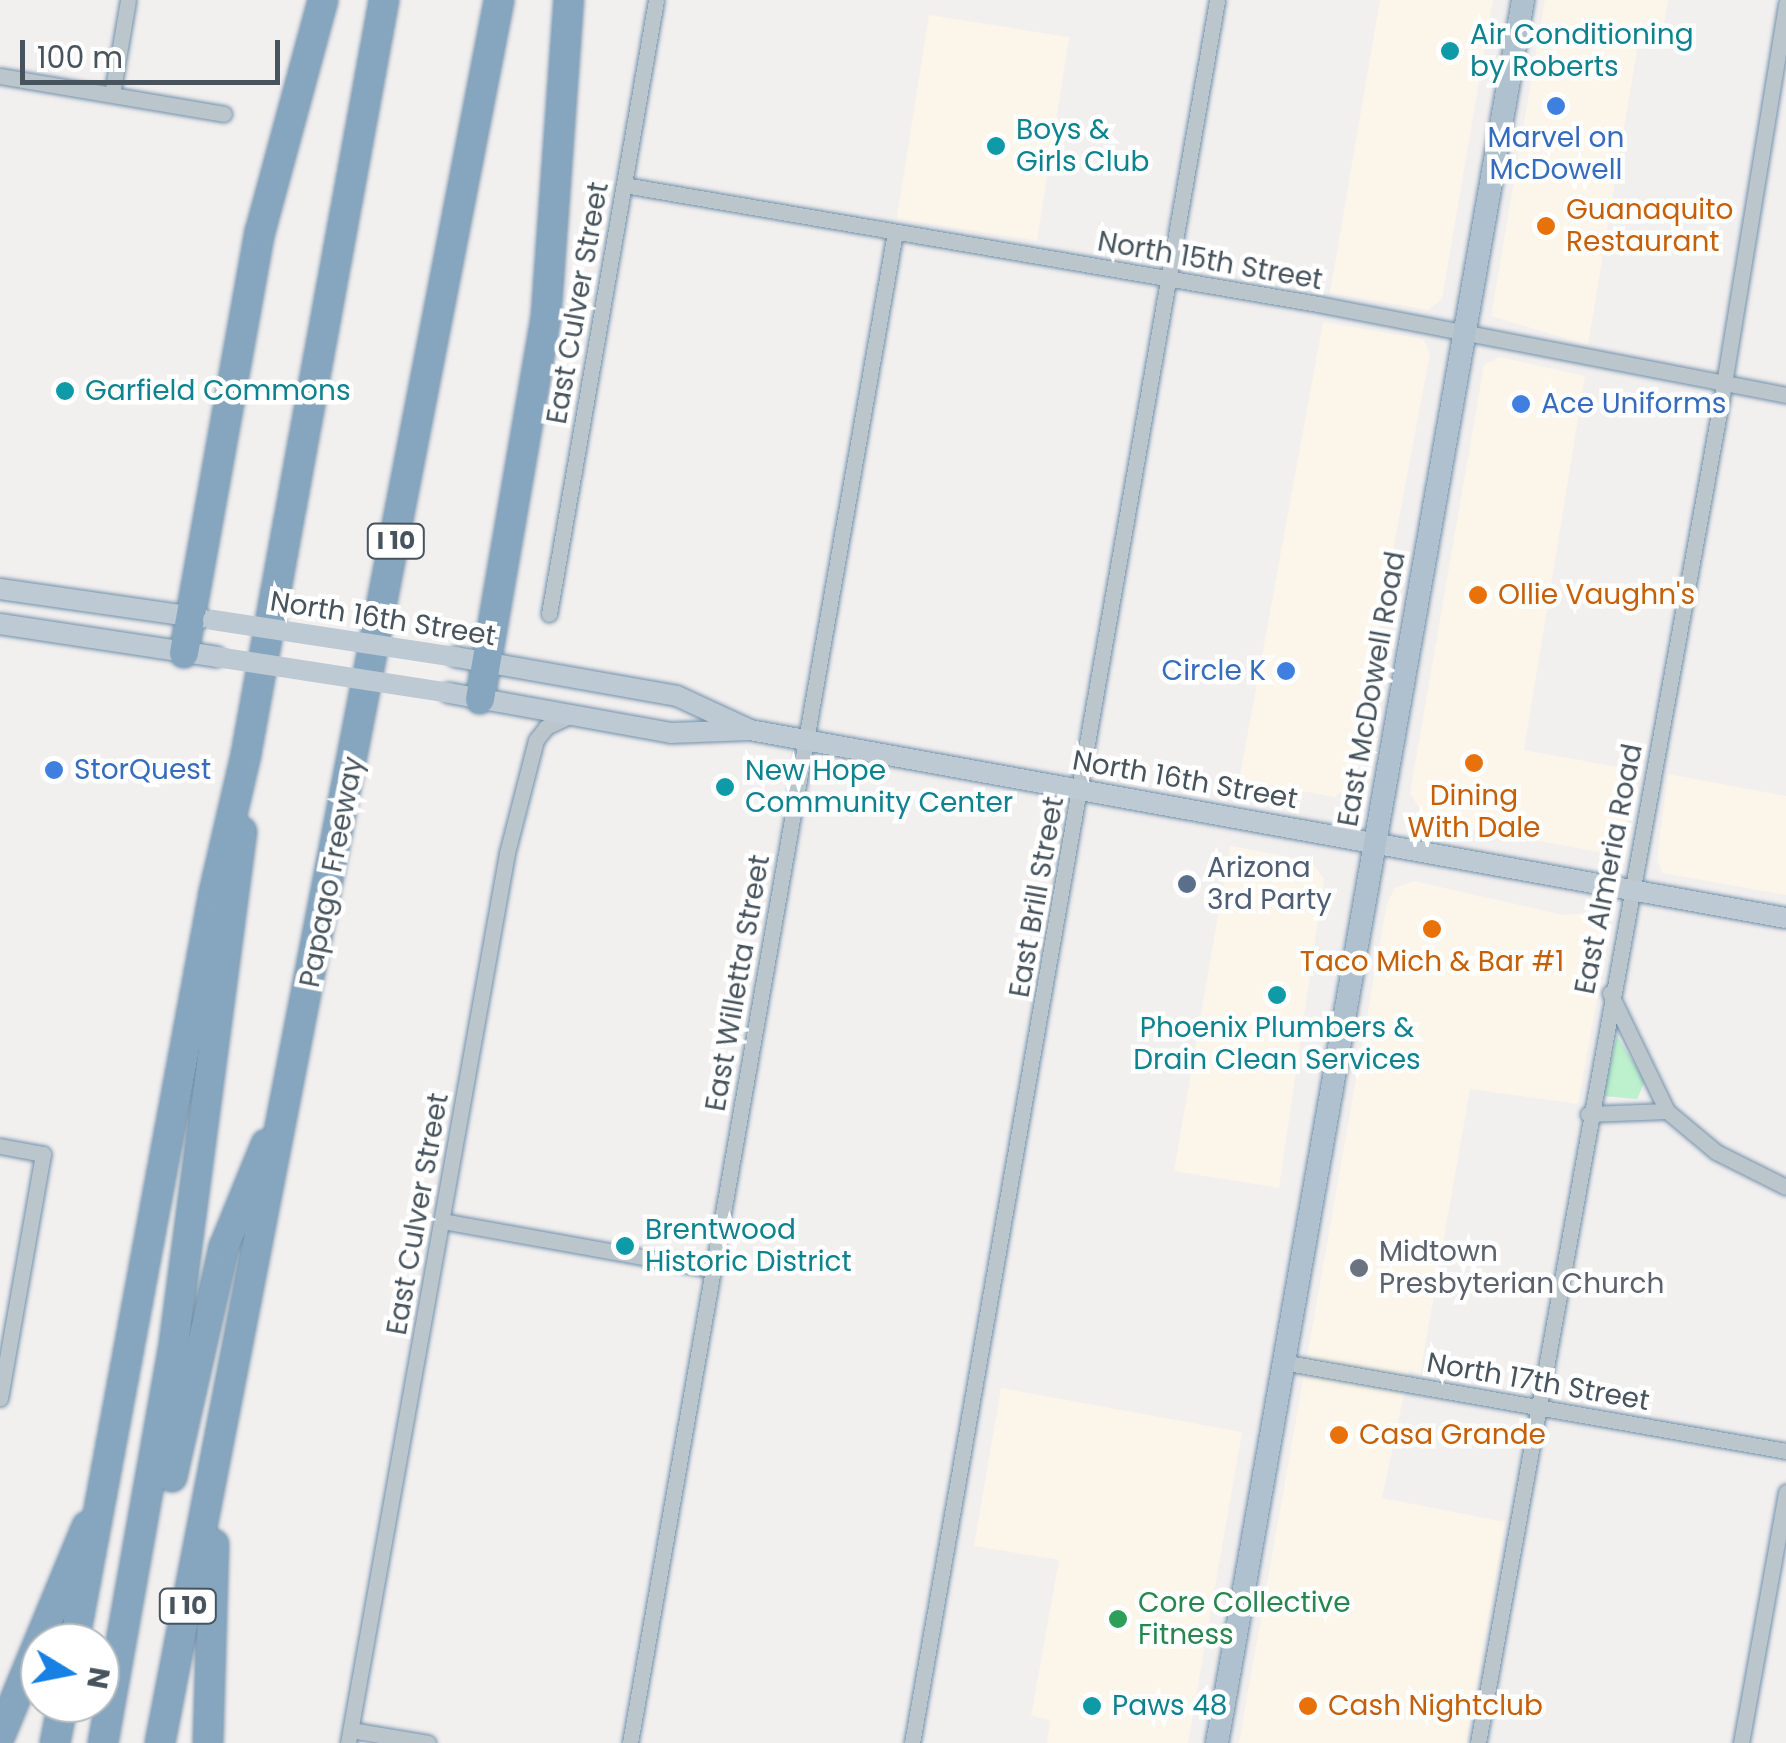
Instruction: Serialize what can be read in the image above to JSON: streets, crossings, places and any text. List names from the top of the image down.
{
  "streets": {
    "highway": ["I 10", "Papago Freeway"],
    "main road": ["North 16th Street", "East McDowell Road"],
    "street": [
      "North 15th Street",
      "East Culver Street",
      "East Almeria Road",
      "East Brill Street",
      "East Willetta Street",
      "North 17th Street"
    ]
  },
  "crossings": [
    ["North 15th Street", "East Culver Street"],
    ["North 15th Street", "East McDowell Road"],
    ["North 15th Street", "East Almeria Road"],
    ["North 15th Street", "East Brill Street"],
    ["North 15th Street", "East Willetta Street"],
    ["East Culver Street", "North 16th Street"],
    ["North 16th Street", "East McDowell Road"],
    ["North 16th Street", "East Almeria Road"],
    ["North 16th Street", "East Brill Street"],
    ["North 16th Street", "East Willetta Street"],
    ["East McDowell Road", "North 17th Street"],
    ["East Almeria Road", "North 17th Street"]
  ],
  "places": [
    "Air Conditioning by Roberts",
    "Marvel on McDowell",
    "Boys & Girls Club",
    "Guanaquito Restaurant",
    "Garfield Commons",
    "Ace Uniforms",
    "Ollie Vaughn's",
    "Circle K",
    "Dining With Dale",
    "StorQuest",
    "New Hope Community Center",
    "Arizona 3rd Party",
    "Taco Mich & Bar #1",
    "Phoenix Plumbers & Drain Clean Services",
    "Brentwood Historic District",
    "Midtown Presbyterian Church",
    "Casa Grande",
    "Core Collective Fitness",
    "Paws 48",
    "Cash Nightclub"
  ],
  "scale_bar": "100 m",
  "north": "right"
}
